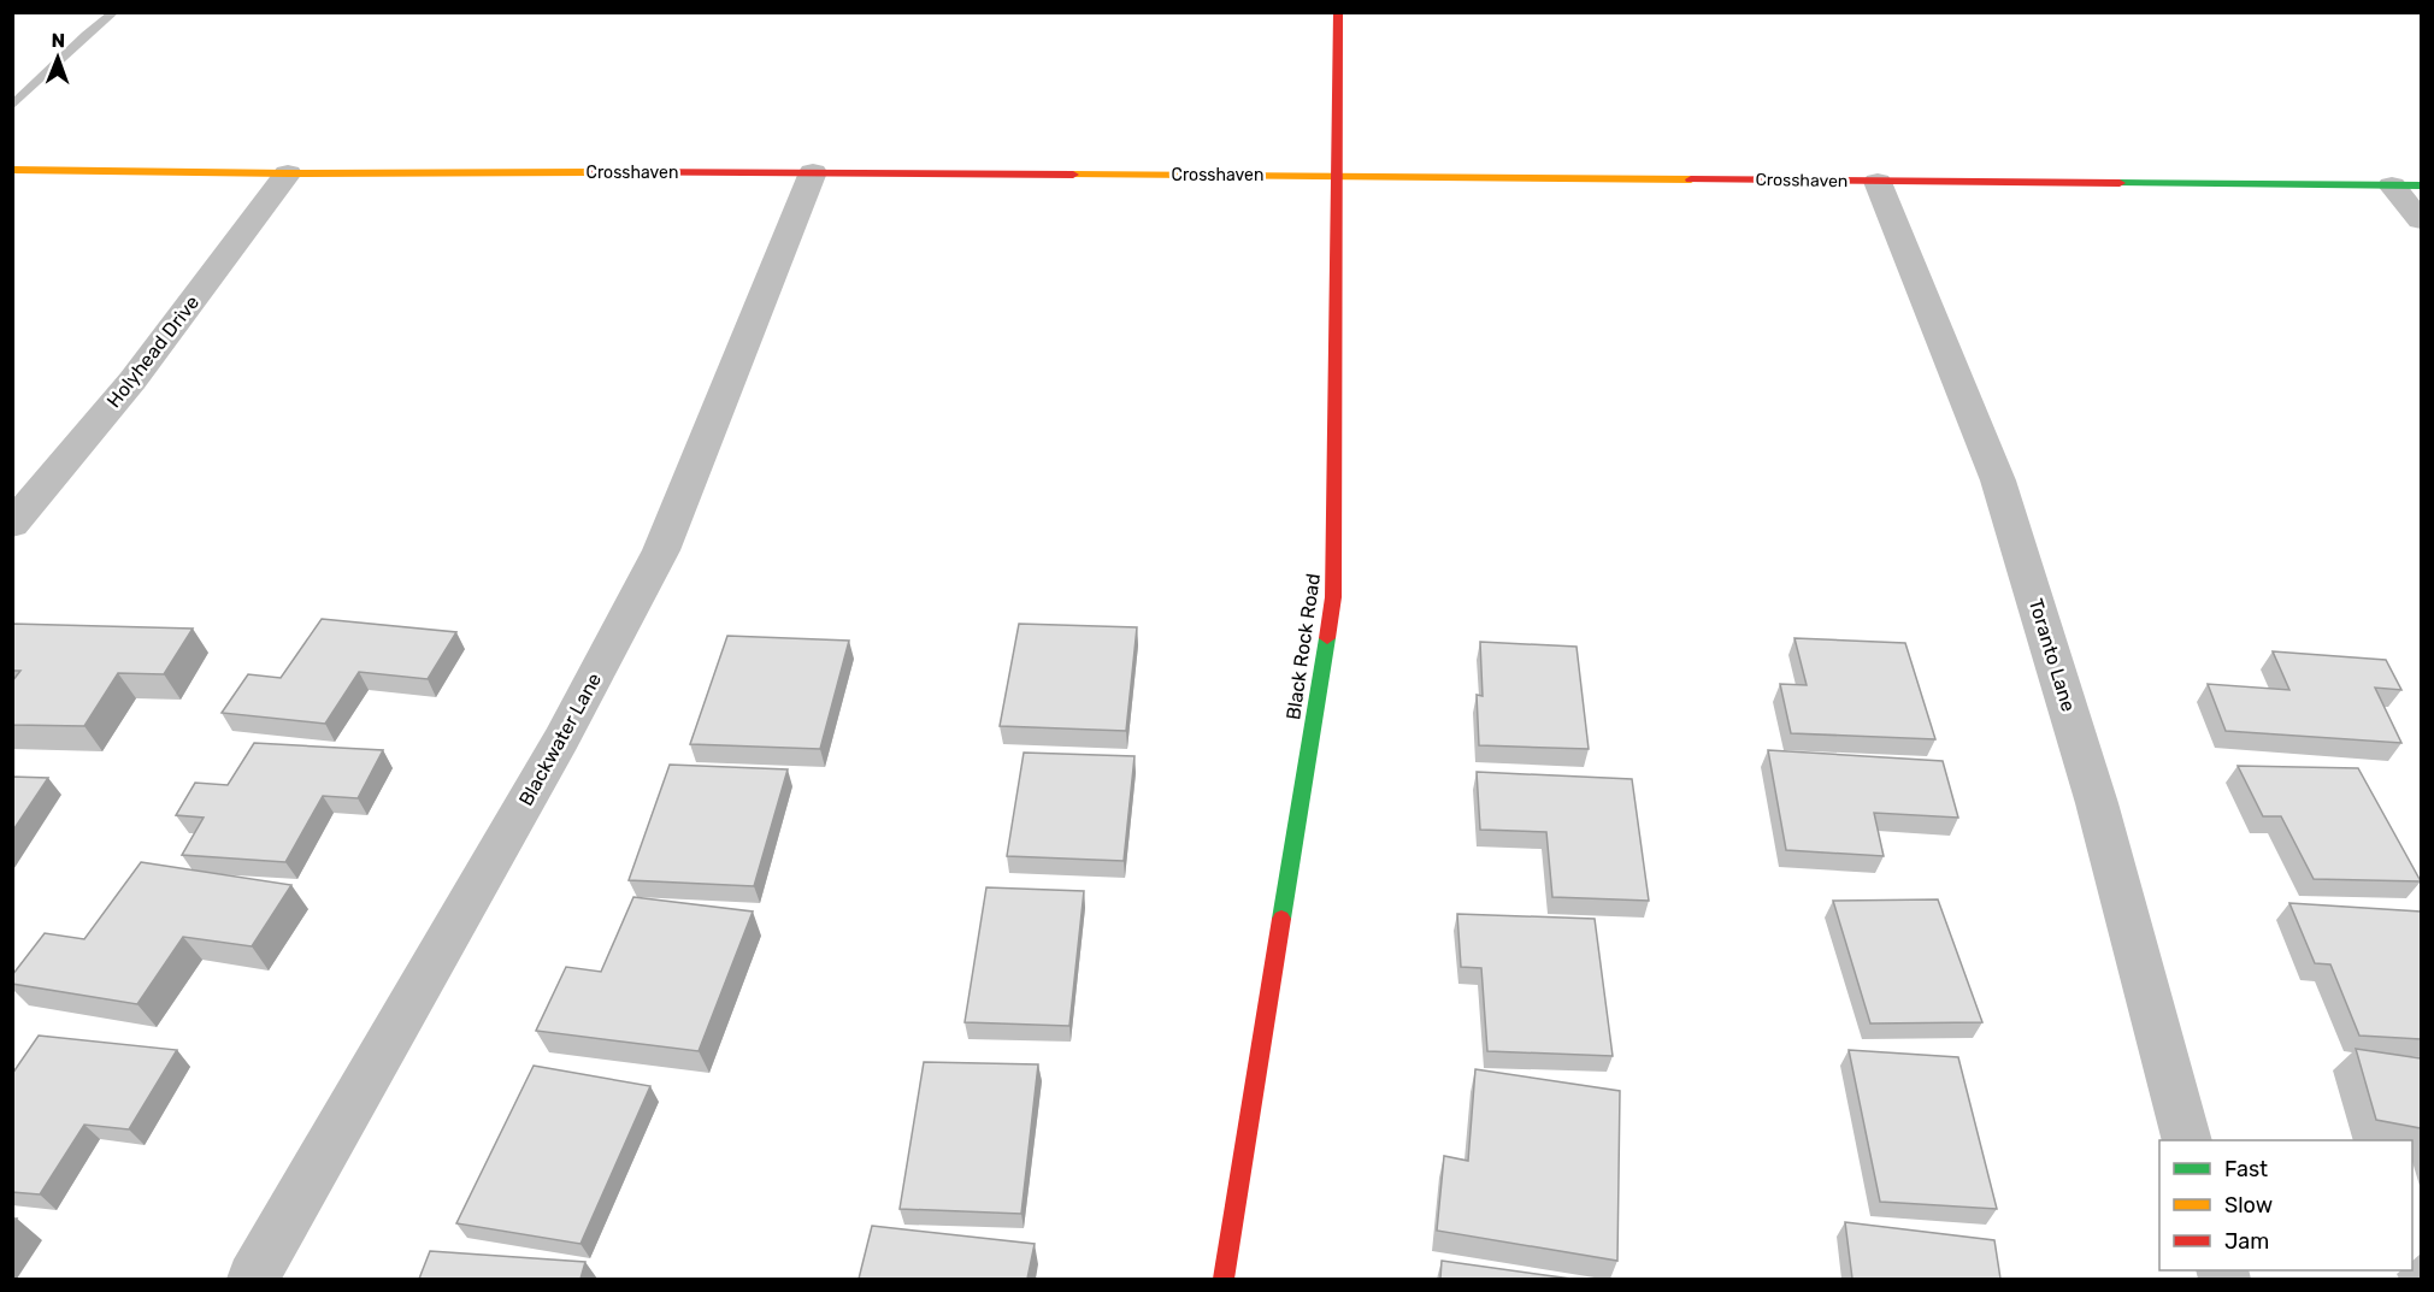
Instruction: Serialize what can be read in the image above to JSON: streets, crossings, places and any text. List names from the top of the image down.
{
  "streets": {
    "street": [
      "Crosshaven",
      "Holyhead Drive",
      "Black Rock Road",
      "Toranto Lane",
      "Blackwater Lane"
    ]
  },
  "crossings": [
    ["Crosshaven", "Holyhead Drive"],
    ["Crosshaven", "Black Rock Road"],
    ["Crosshaven", "Toranto Lane"],
    ["Crosshaven", "Blackwater Lane"]
  ],
  "legend": ["Fast", "Slow", "Jam"],
  "north": "top"
}
